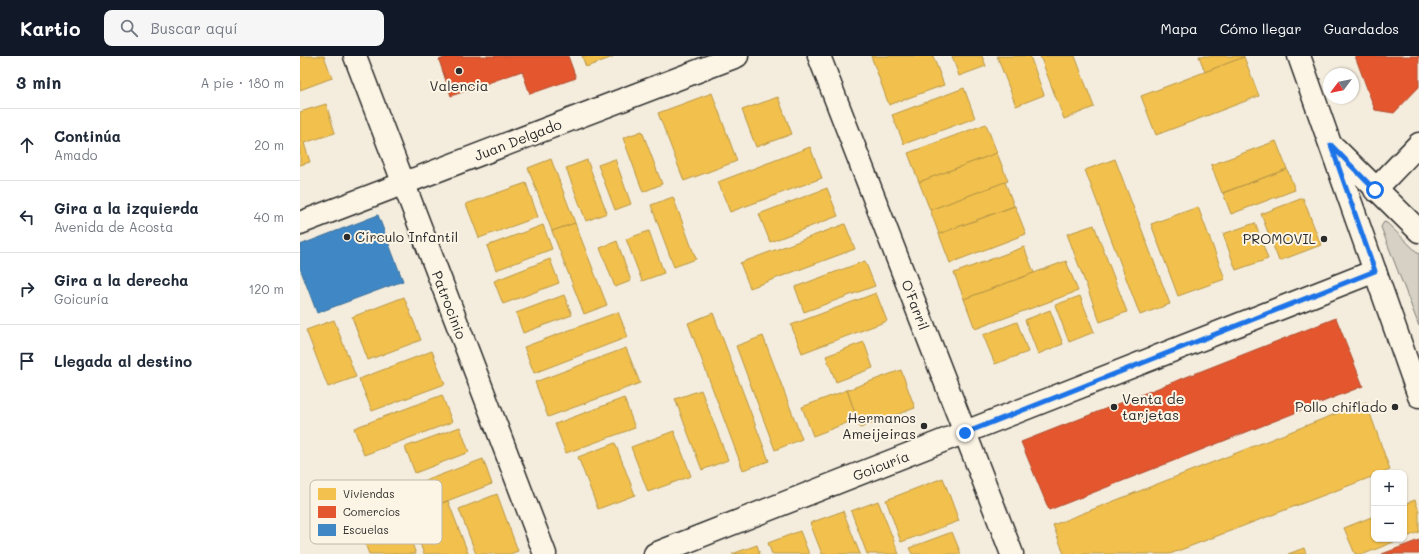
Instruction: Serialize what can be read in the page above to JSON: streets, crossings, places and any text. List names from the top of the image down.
{
  "streets": {
    "street": [
      "Juan Delgado",
      "Patrocinio",
      "O'Farril",
      "Goicuría"
    ]
  },
  "crossings": [
    ["Juan Delgado", "Patrocinio"],
    ["O'Farril", "Goicuría"]
  ],
  "places": [
    "Valencia",
    "Círculo Infantil",
    "PROMOVIL",
    "Venta de tarjetas",
    "Pollo chiflado",
    "Hermanos Ameijeiras"
  ],
  "legend": ["Viviendas", "Comercios", "Escuelas"],
  "north": "bottom left",
  "page": {
    "header": "Kartio",
    "search": "Buscar aquí",
    "nav": ["Mapa", "Cómo llegar", "Guardados"],
    "heading": ["3 min", "A pie · 180 m"],
    "list": [
      ["Continúa", "Amado", "20 m"],
      ["Gira a la izquierda", "Avenida de Acosta", "40 m"],
      ["Gira a la derecha", "Goicuría", "120 m"],
      "Llegada al destino"
    ],
    "map_buttons": ["+", "−"]
  }
}
